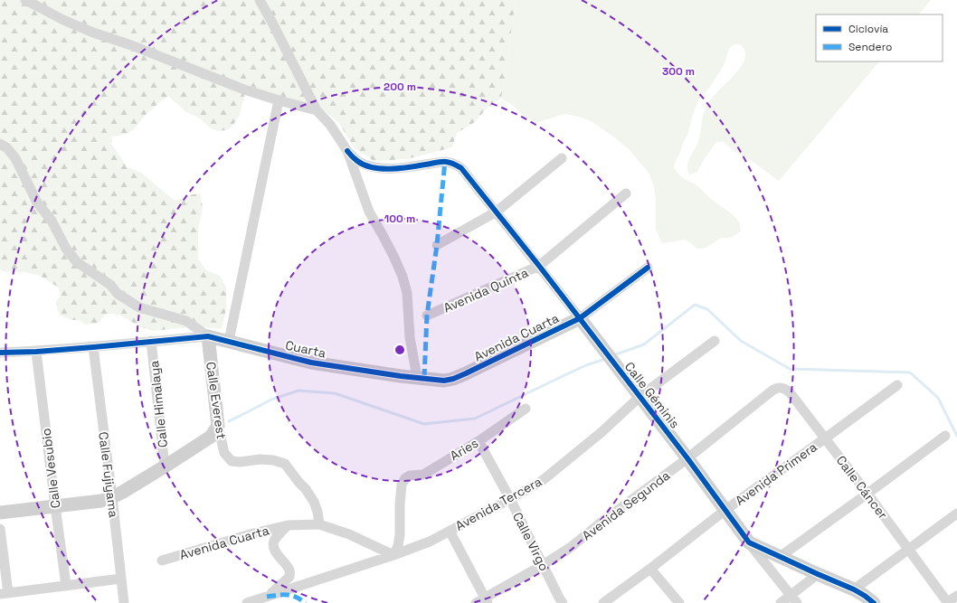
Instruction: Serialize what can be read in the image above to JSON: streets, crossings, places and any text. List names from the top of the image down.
{
  "streets": {
    "street": [
      "Avenida Quinta",
      "Avenida Cuarta",
      "Cuarta",
      "Calle Géminis",
      "Calle Everest",
      "Calle Himalaya",
      "Aries",
      "Calle Vesubio",
      "Avenida Primera",
      "Calle Fujiyama",
      "Calle Cáncer",
      "Avenida Tercera",
      "Avenida Segunda",
      "Calle Virgo"
    ]
  },
  "crossings": [
    ["Avenida Quinta", "Calle Géminis"],
    ["Avenida Cuarta", "Cuarta"],
    ["Avenida Cuarta", "Calle Géminis"],
    ["Avenida Cuarta", "Calle Everest"],
    ["Cuarta", "Calle Everest"],
    ["Calle Géminis", "Avenida Primera"],
    ["Calle Géminis", "Avenida Tercera"],
    ["Calle Géminis", "Avenida Segunda"],
    ["Aries", "Avenida Tercera"],
    ["Aries", "Calle Virgo"],
    ["Avenida Primera", "Calle Cáncer"],
    ["Calle Cáncer", "Avenida Segunda"],
    ["Avenida Tercera", "Calle Virgo"],
    ["Avenida Segunda", "Calle Virgo"]
  ],
  "legend": ["Ciclovía", "Sendero"],
  "rings": ["300 m", "200 m", "100 m"]
}
